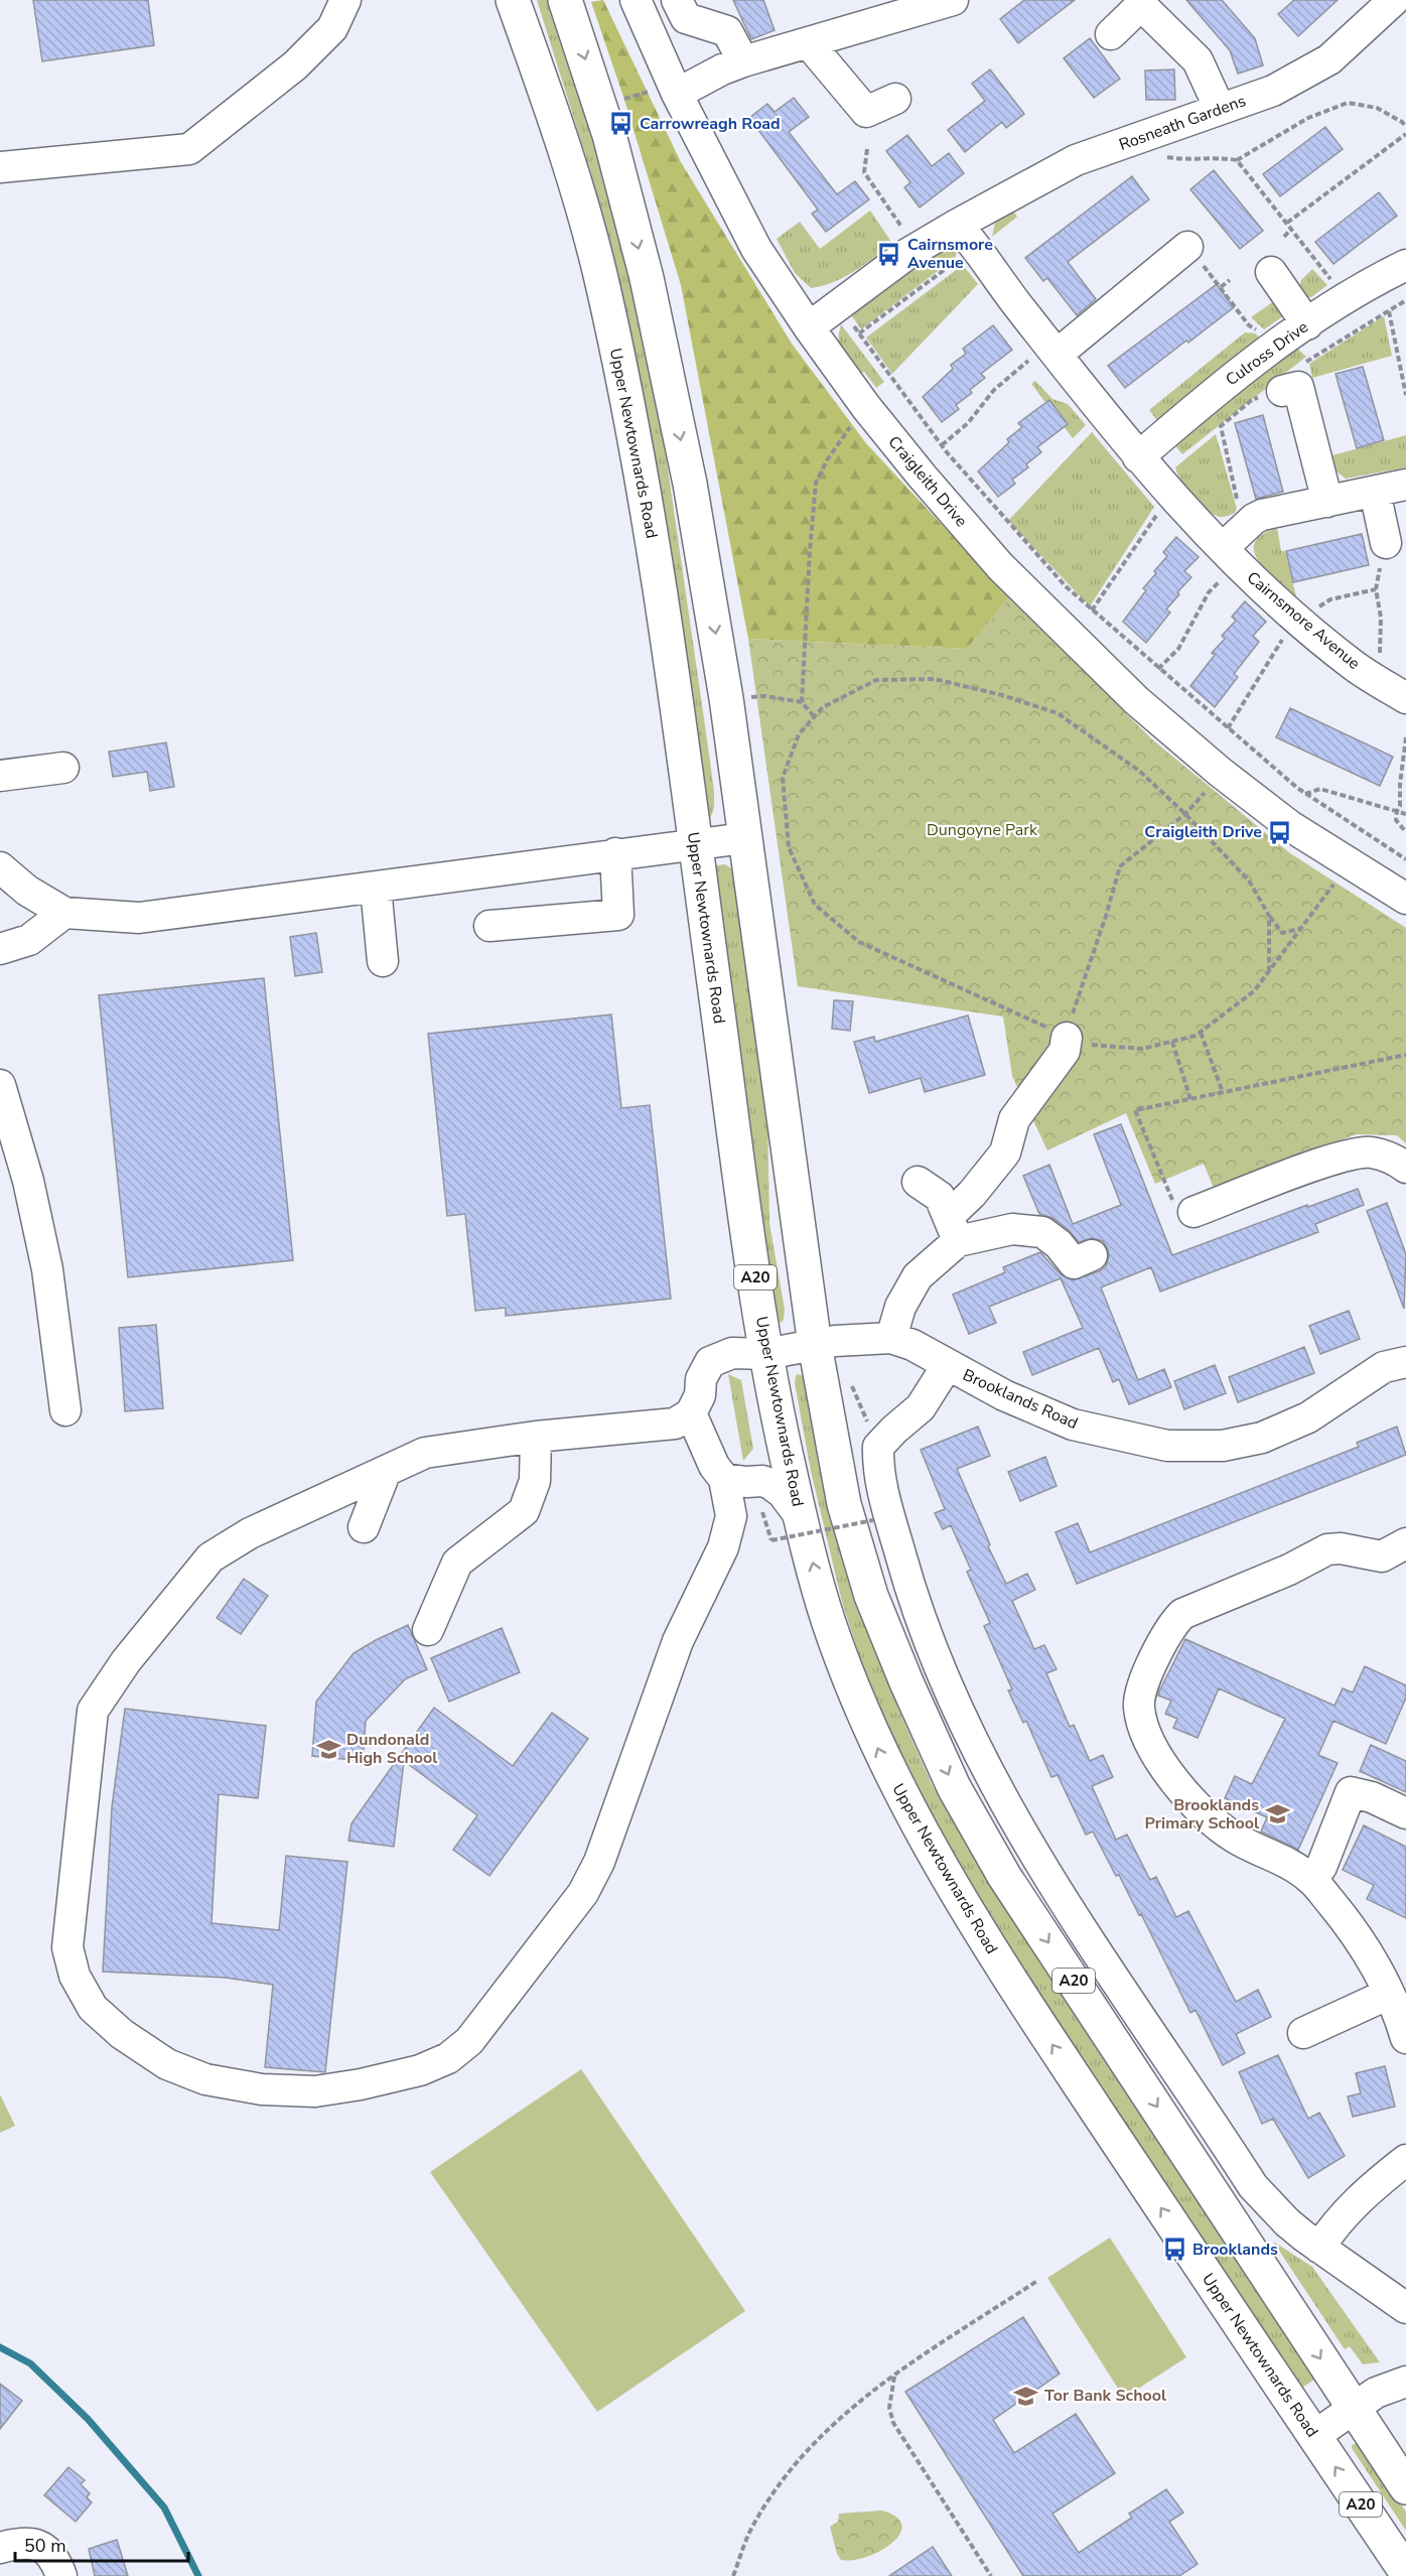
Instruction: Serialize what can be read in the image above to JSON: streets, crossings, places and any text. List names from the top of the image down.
{
  "streets": {
    "highway": ["Upper Newtownards Road", "A20"],
    "street": [
      "Rosneath Gardens",
      "Culross Drive",
      "Craigleith Drive",
      "Cairnsmore Avenue",
      "Brooklands Road"
    ]
  },
  "crossings": [
    ["Rosneath Gardens", "Cairnsmore Avenue"],
    ["Culross Drive", "Cairnsmore Avenue"],
    ["Upper Newtownards Road", "Brooklands Road"],
    ["A20", "Brooklands Road"]
  ],
  "parks": ["Dungoyne Park"],
  "places": {
    "bus stop": [
      "Carrowreagh Road",
      "Cairnsmore Avenue",
      "Craigleith Drive",
      "Brooklands"
    ],
    "school or university": ["Dundonald High School", "Brooklands Primary School", "Tor Bank School"]
  },
  "scale_bar": "50 m"
}
